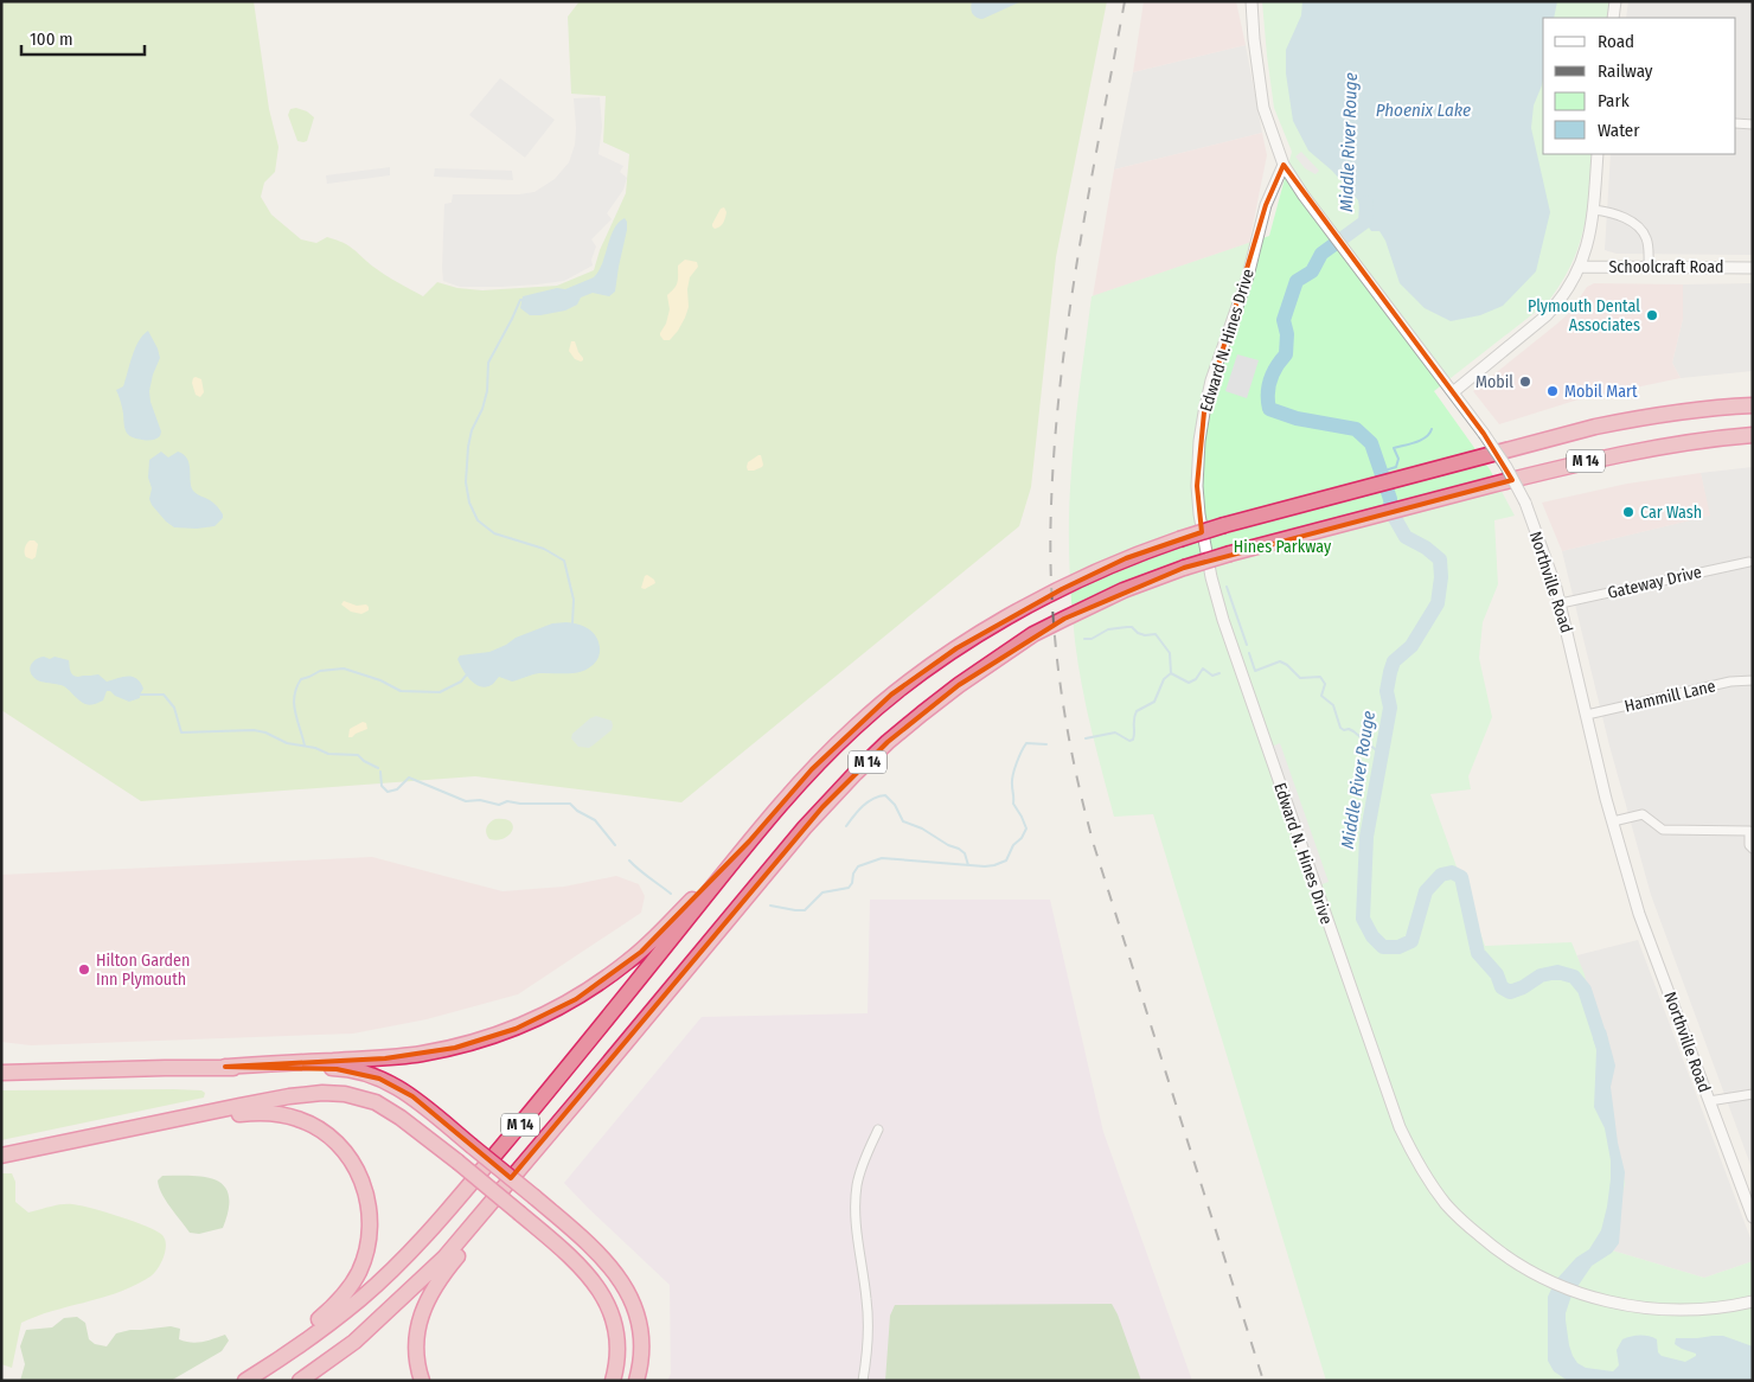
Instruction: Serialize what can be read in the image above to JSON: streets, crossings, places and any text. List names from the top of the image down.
{
  "streets": {
    "highway": ["M 14"],
    "street": [
      "Schoolcraft Road",
      "Edward N. Hines Drive",
      "Northville Road",
      "Gateway Drive",
      "Hammill Lane"
    ]
  },
  "crossings": [
    ["Edward N. Hines Drive", "Northville Road"],
    ["Northville Road", "Gateway Drive"],
    ["Northville Road", "Hammill Lane"]
  ],
  "water": ["Phoenix Lake", "Middle River Rouge"],
  "parks": ["Hines Parkway"],
  "places": [
    "Plymouth Dental Associates",
    "Mobil",
    "Mobil Mart",
    "Car Wash",
    "Hilton Garden Inn Plymouth"
  ],
  "legend": [
    "Road",
    "Railway",
    "Park",
    "Water"
  ],
  "scale_bar": "100 m"
}
